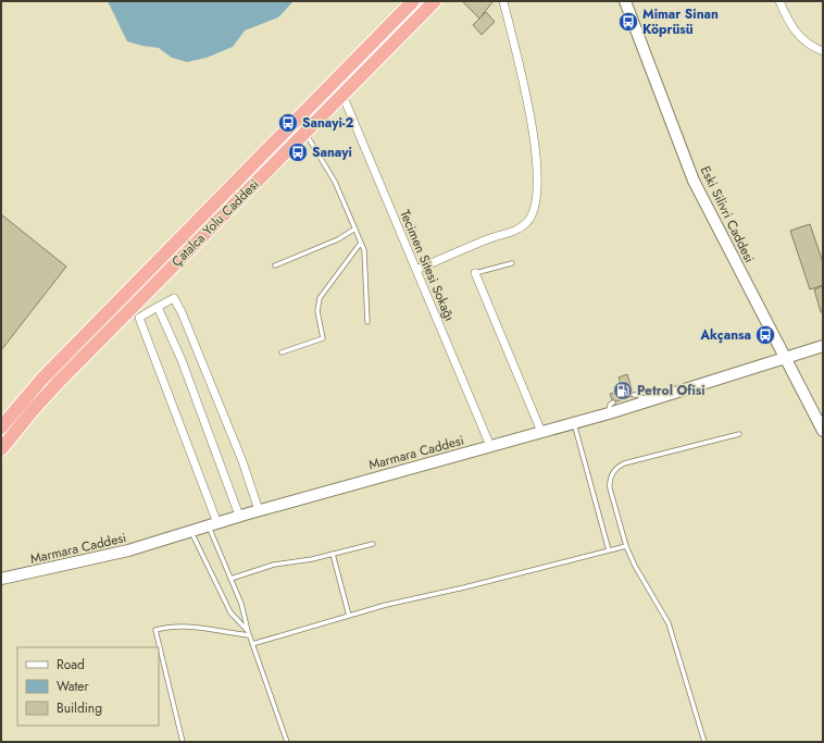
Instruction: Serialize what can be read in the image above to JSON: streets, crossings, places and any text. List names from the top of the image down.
{
  "streets": {
    "highway": ["Çatalca Yolu Caddesi"],
    "main road": ["Eski Silivri Caddesi", "Marmara Caddesi"],
    "street": ["Tecimen Sitesi Sokağı"]
  },
  "crossings": [
    ["Eski Silivri Caddesi", "Marmara Caddesi"],
    ["Çatalca Yolu Caddesi", "Tecimen Sitesi Sokağı"],
    ["Tecimen Sitesi Sokağı", "Marmara Caddesi"]
  ],
  "places": {
    "bus stop": [
      "Mimar Sinan Köprüsü",
      "Sanayi-2",
      "Sanayi",
      "Akçansa"
    ],
    "fuel station": ["Petrol Ofisi"]
  },
  "legend": ["Road", "Water", "Building"]
}
